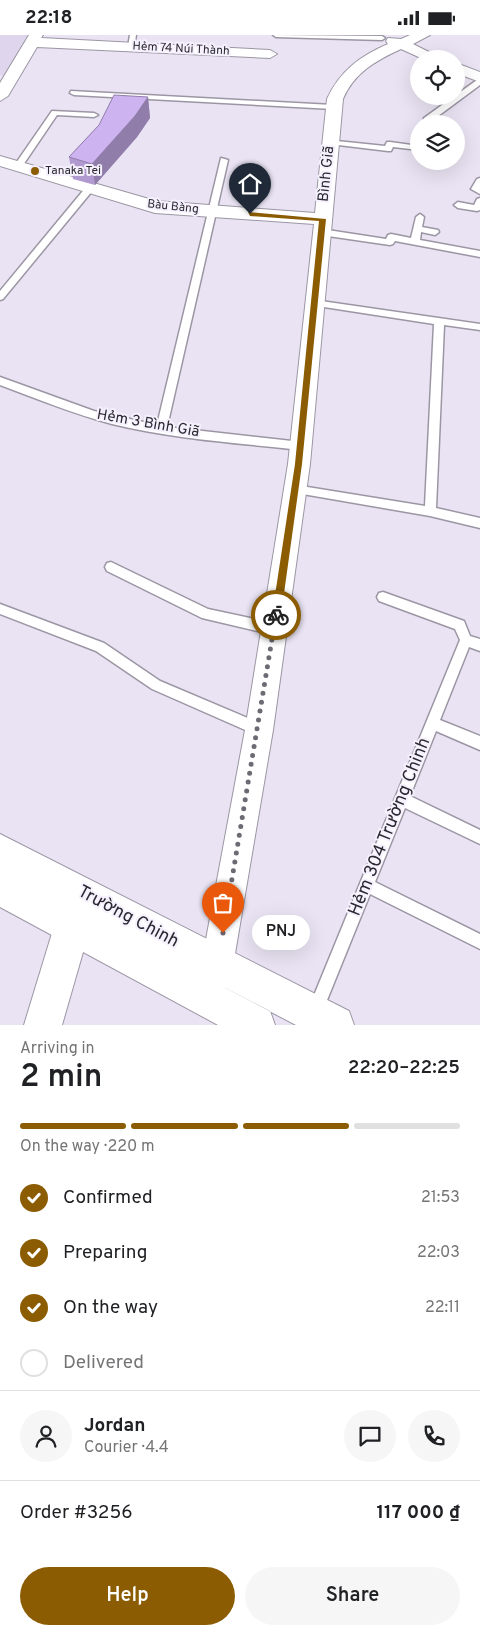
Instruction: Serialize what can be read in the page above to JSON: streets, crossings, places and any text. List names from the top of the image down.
{
  "streets": {
    "main road": ["Trường Chinh"],
    "street": ["Hẻm 74 Núi Thành", "Bình Giã", "Bàu Bàng"],
    "lane": ["Hẻm 3 Bình Giã", "Hẻm 304 Trường Chinh"]
  },
  "crossings": [
    ["Bình Giã", "Bàu Bàng"],
    ["Bình Giã", "Hẻm 3 Bình Giã"],
    ["Bình Giã", "Trường Chinh"],
    ["Hẻm 304 Trường Chinh", "Trường Chinh"]
  ],
  "places": ["Tanaka Tei", "PNJ"],
  "page": {
    "status": "22:18",
    "bubble": "PNJ",
    "heading": ["2 min", "Arriving in", "22:20–22:25"],
    "panel": [
      "Jordan",
      "Courier · 4.4",
      "Order #3256",
      "117 000 ₫"
    ],
    "bar": "On the way · 220 m",
    "list": [
      ["Confirmed", "21:53"],
      ["Preparing", "22:03"],
      ["On the way", "22:11"],
      "Delivered"
    ],
    "buttons": ["Help", "Share"]
  }
}
